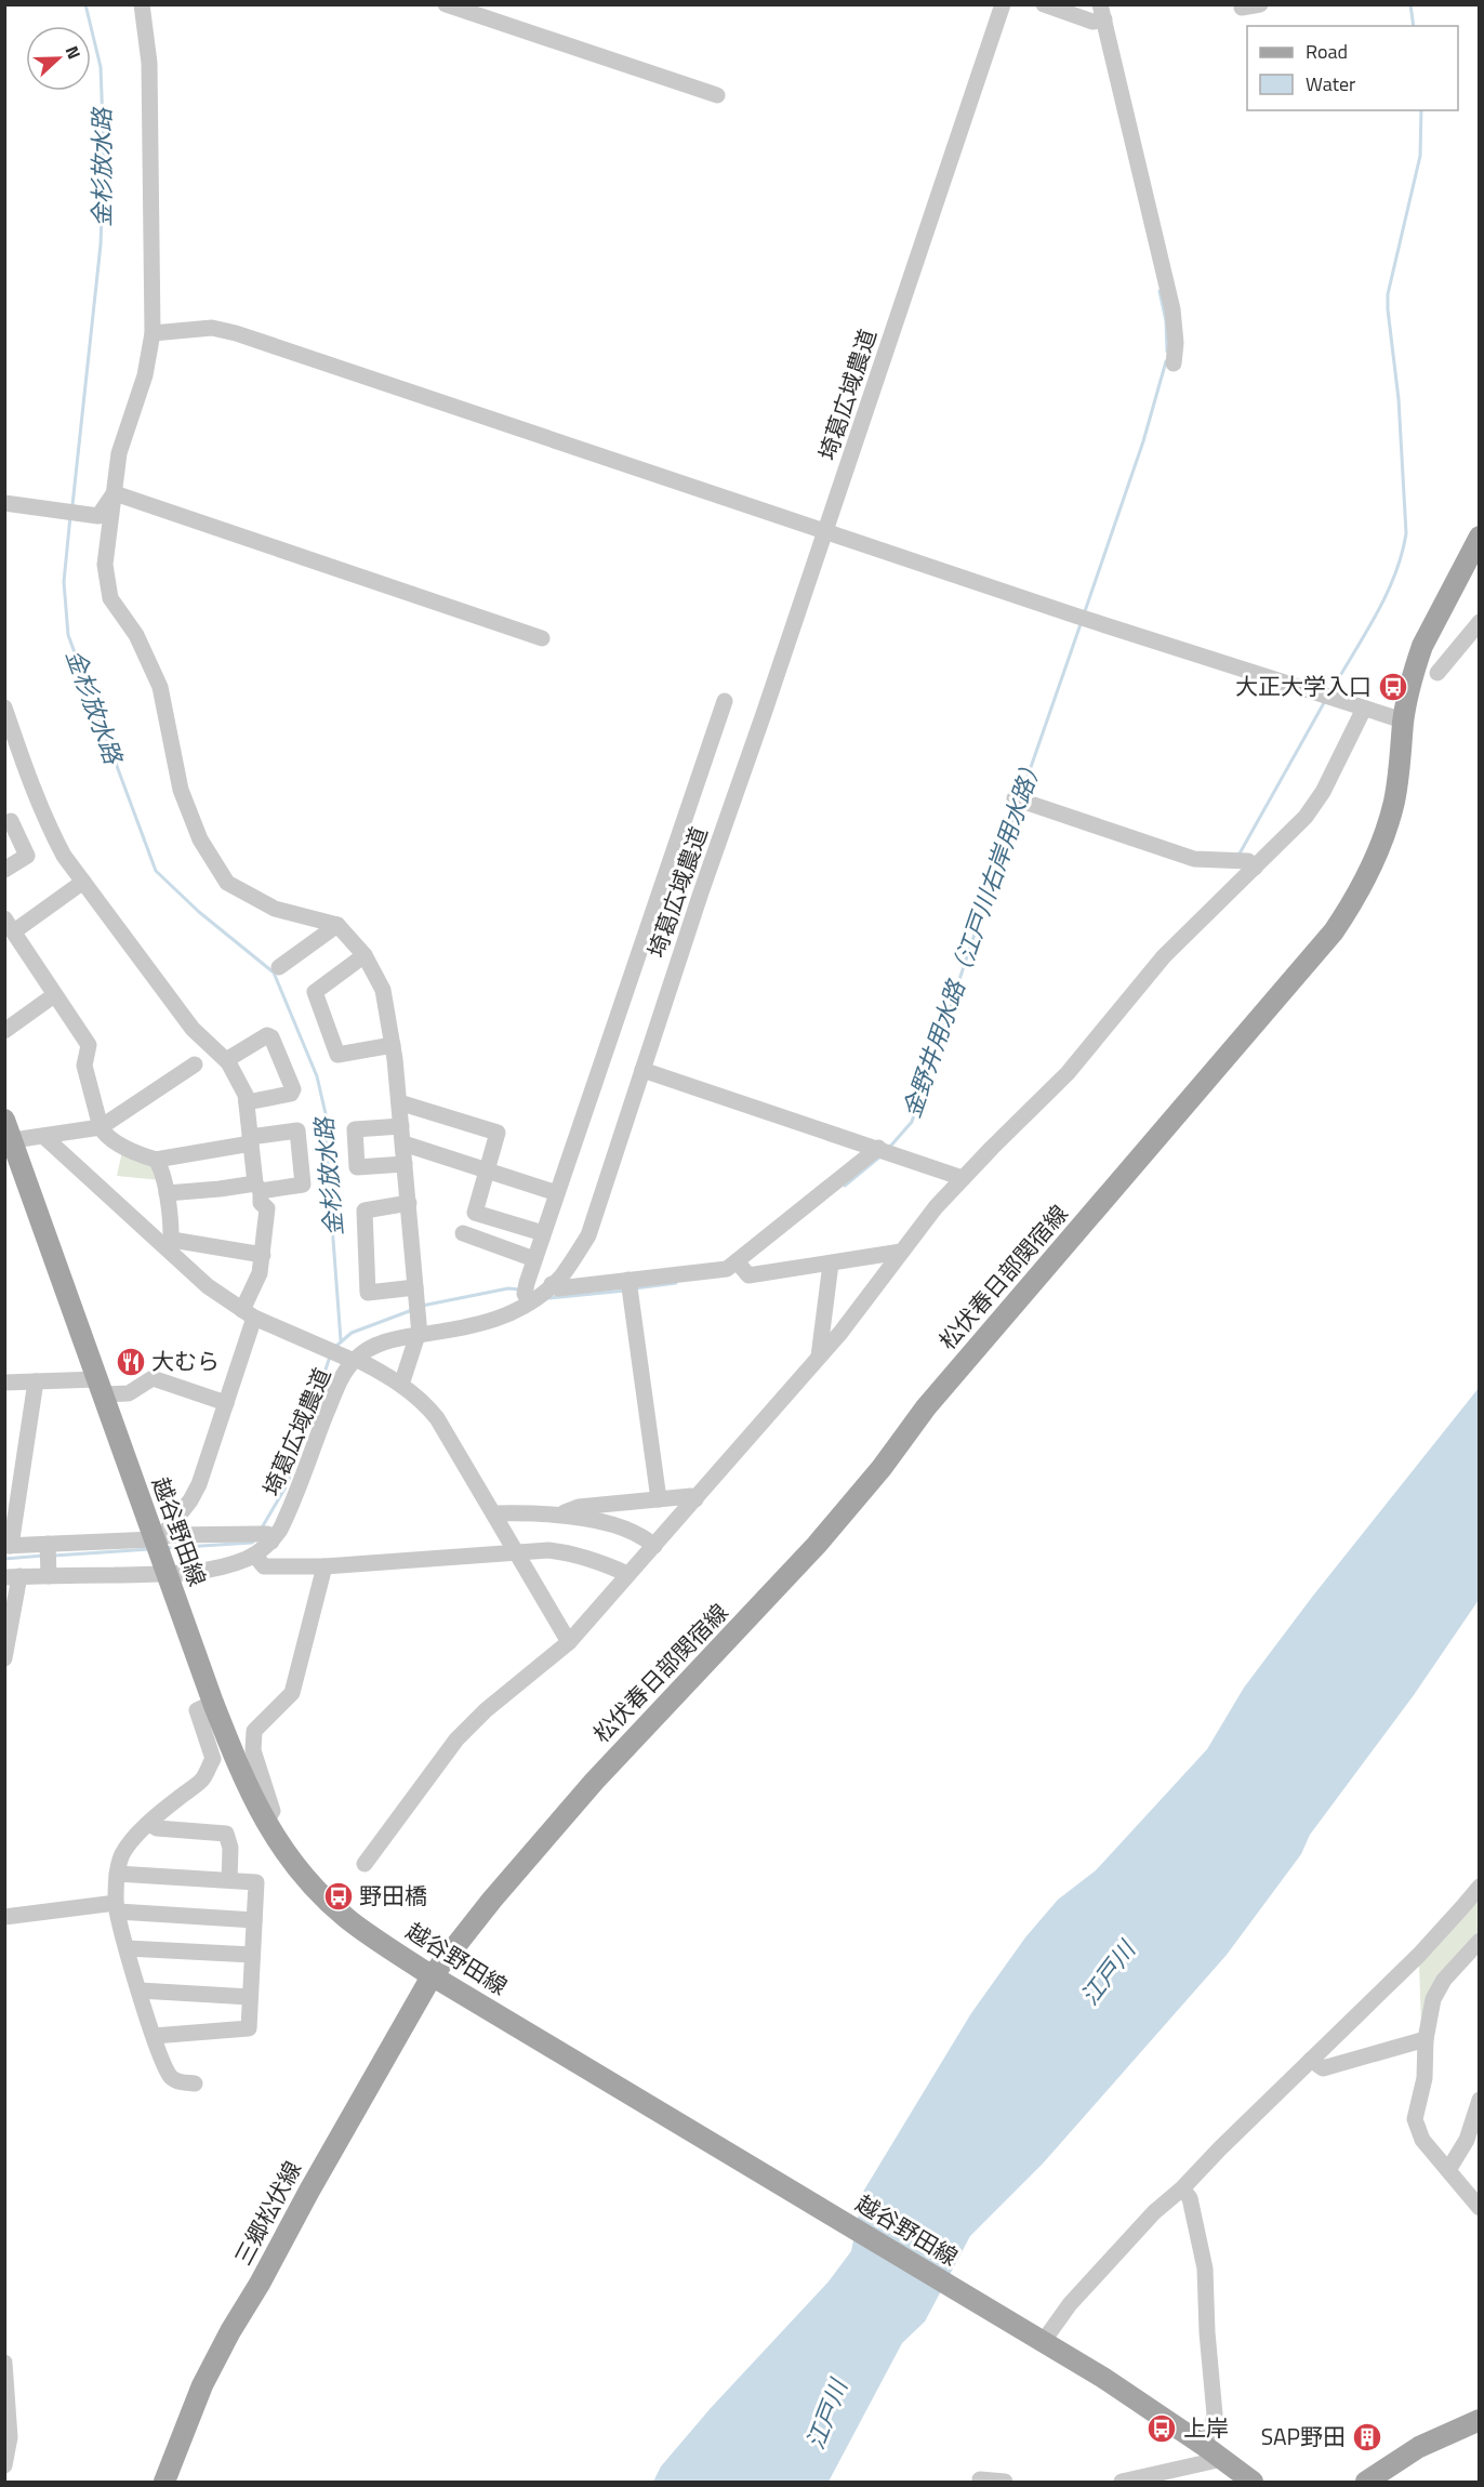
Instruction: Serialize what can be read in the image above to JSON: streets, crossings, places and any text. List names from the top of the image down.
{
  "streets": {
    "main road": ["松伏春日部関宿線", "越谷野田線", "三郷松伏線"],
    "street": ["埼葛広域農道"]
  },
  "crossings": [
    ["埼葛広域農道", "越谷野田線"],
    ["松伏春日部関宿線", "越谷野田線"],
    ["松伏春日部関宿線", "三郷松伏線"],
    ["越谷野田線", "三郷松伏線"]
  ],
  "water": ["金杉放水路", "金野井用水路（江戸川右岸用水路）", "江戸川"],
  "places": {
    "bus stop": ["大正大学入口", "野田橋", "上岸"],
    "restaurant": ["大むら"],
    "building": ["SAP野田"]
  },
  "legend": ["Road", "Water"],
  "north": "right"
}
